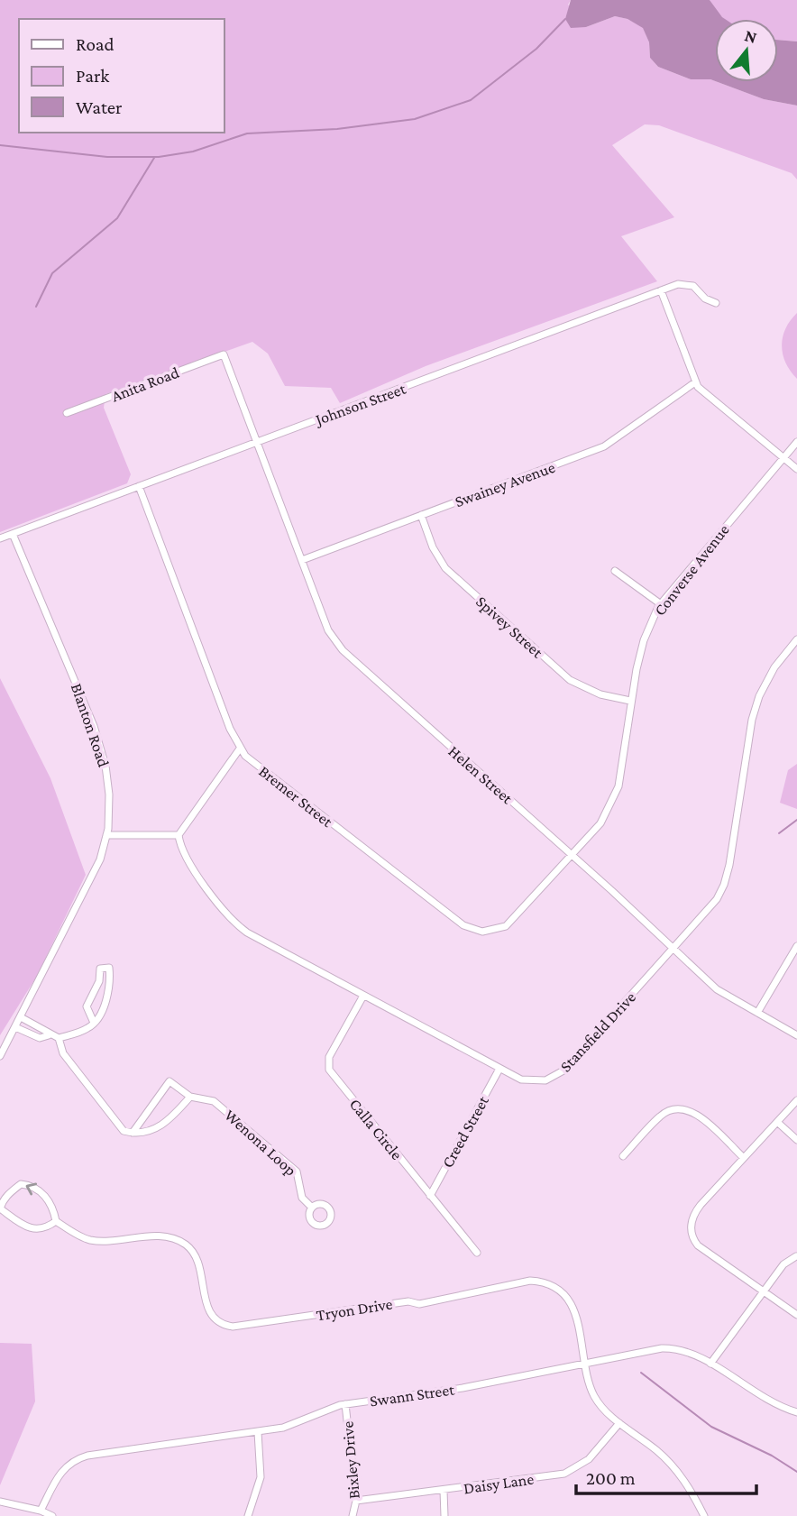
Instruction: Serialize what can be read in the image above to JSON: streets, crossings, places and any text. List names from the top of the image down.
{
  "streets": {
    "street": [
      "Anita Road",
      "Johnson Street",
      "Swainey Avenue",
      "Converse Avenue",
      "Spivey Street",
      "Blanton Road",
      "Helen Street",
      "Bremer Street",
      "Stansfield Drive",
      "Calla Circle",
      "Creed Street",
      "Wenona Loop",
      "Tryon Drive",
      "Swann Street",
      "Bixley Drive",
      "Daisy Lane"
    ]
  },
  "crossings": [
    ["Anita Road", "Helen Street"],
    ["Johnson Street", "Blanton Road"],
    ["Johnson Street", "Helen Street"],
    ["Johnson Street", "Bremer Street"],
    ["Swainey Avenue", "Spivey Street"],
    ["Swainey Avenue", "Helen Street"],
    ["Converse Avenue", "Spivey Street"],
    ["Converse Avenue", "Helen Street"],
    ["Converse Avenue", "Bremer Street"],
    ["Helen Street", "Bremer Street"],
    ["Helen Street", "Stansfield Drive"],
    ["Stansfield Drive", "Calla Circle"],
    ["Stansfield Drive", "Creed Street"],
    ["Calla Circle", "Creed Street"],
    ["Tryon Drive", "Swann Street"],
    ["Tryon Drive", "Daisy Lane"],
    ["Swann Street", "Bixley Drive"],
    ["Bixley Drive", "Daisy Lane"]
  ],
  "legend": ["Road", "Park", "Water"],
  "scale_bar": "200 m",
  "north": "top"
}
